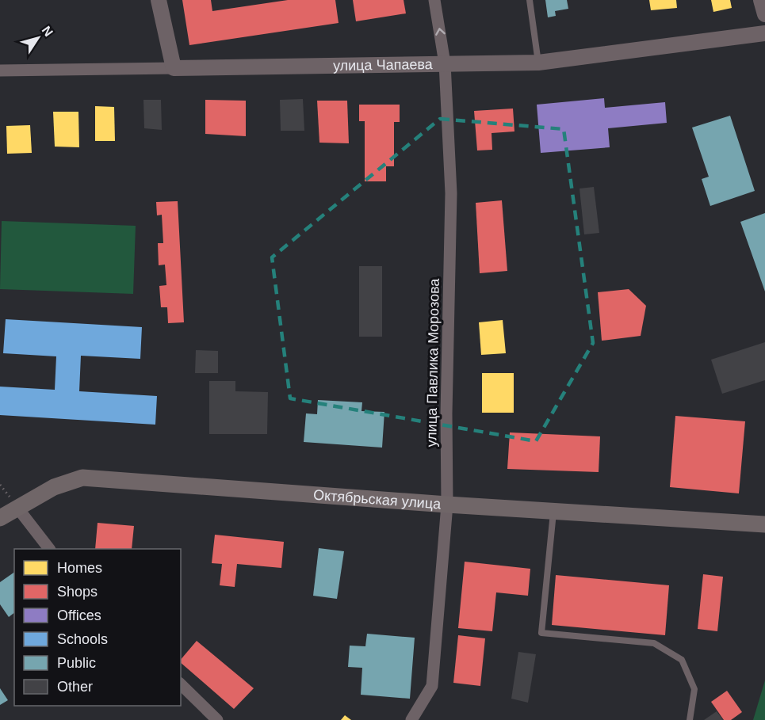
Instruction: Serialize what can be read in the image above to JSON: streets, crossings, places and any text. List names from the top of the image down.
{
  "streets": {
    "main road": ["Октябрьская улица"],
    "street": ["улица Чапаева", "улица Павлика Морозова"]
  },
  "crossings": [
    ["улица Чапаева", "улица Павлика Морозова"],
    ["улица Павлика Морозова", "Октябрьская улица"]
  ],
  "legend": [
    "Homes",
    "Shops",
    "Offices",
    "Schools",
    "Public",
    "Other"
  ],
  "north": "top right"
}
